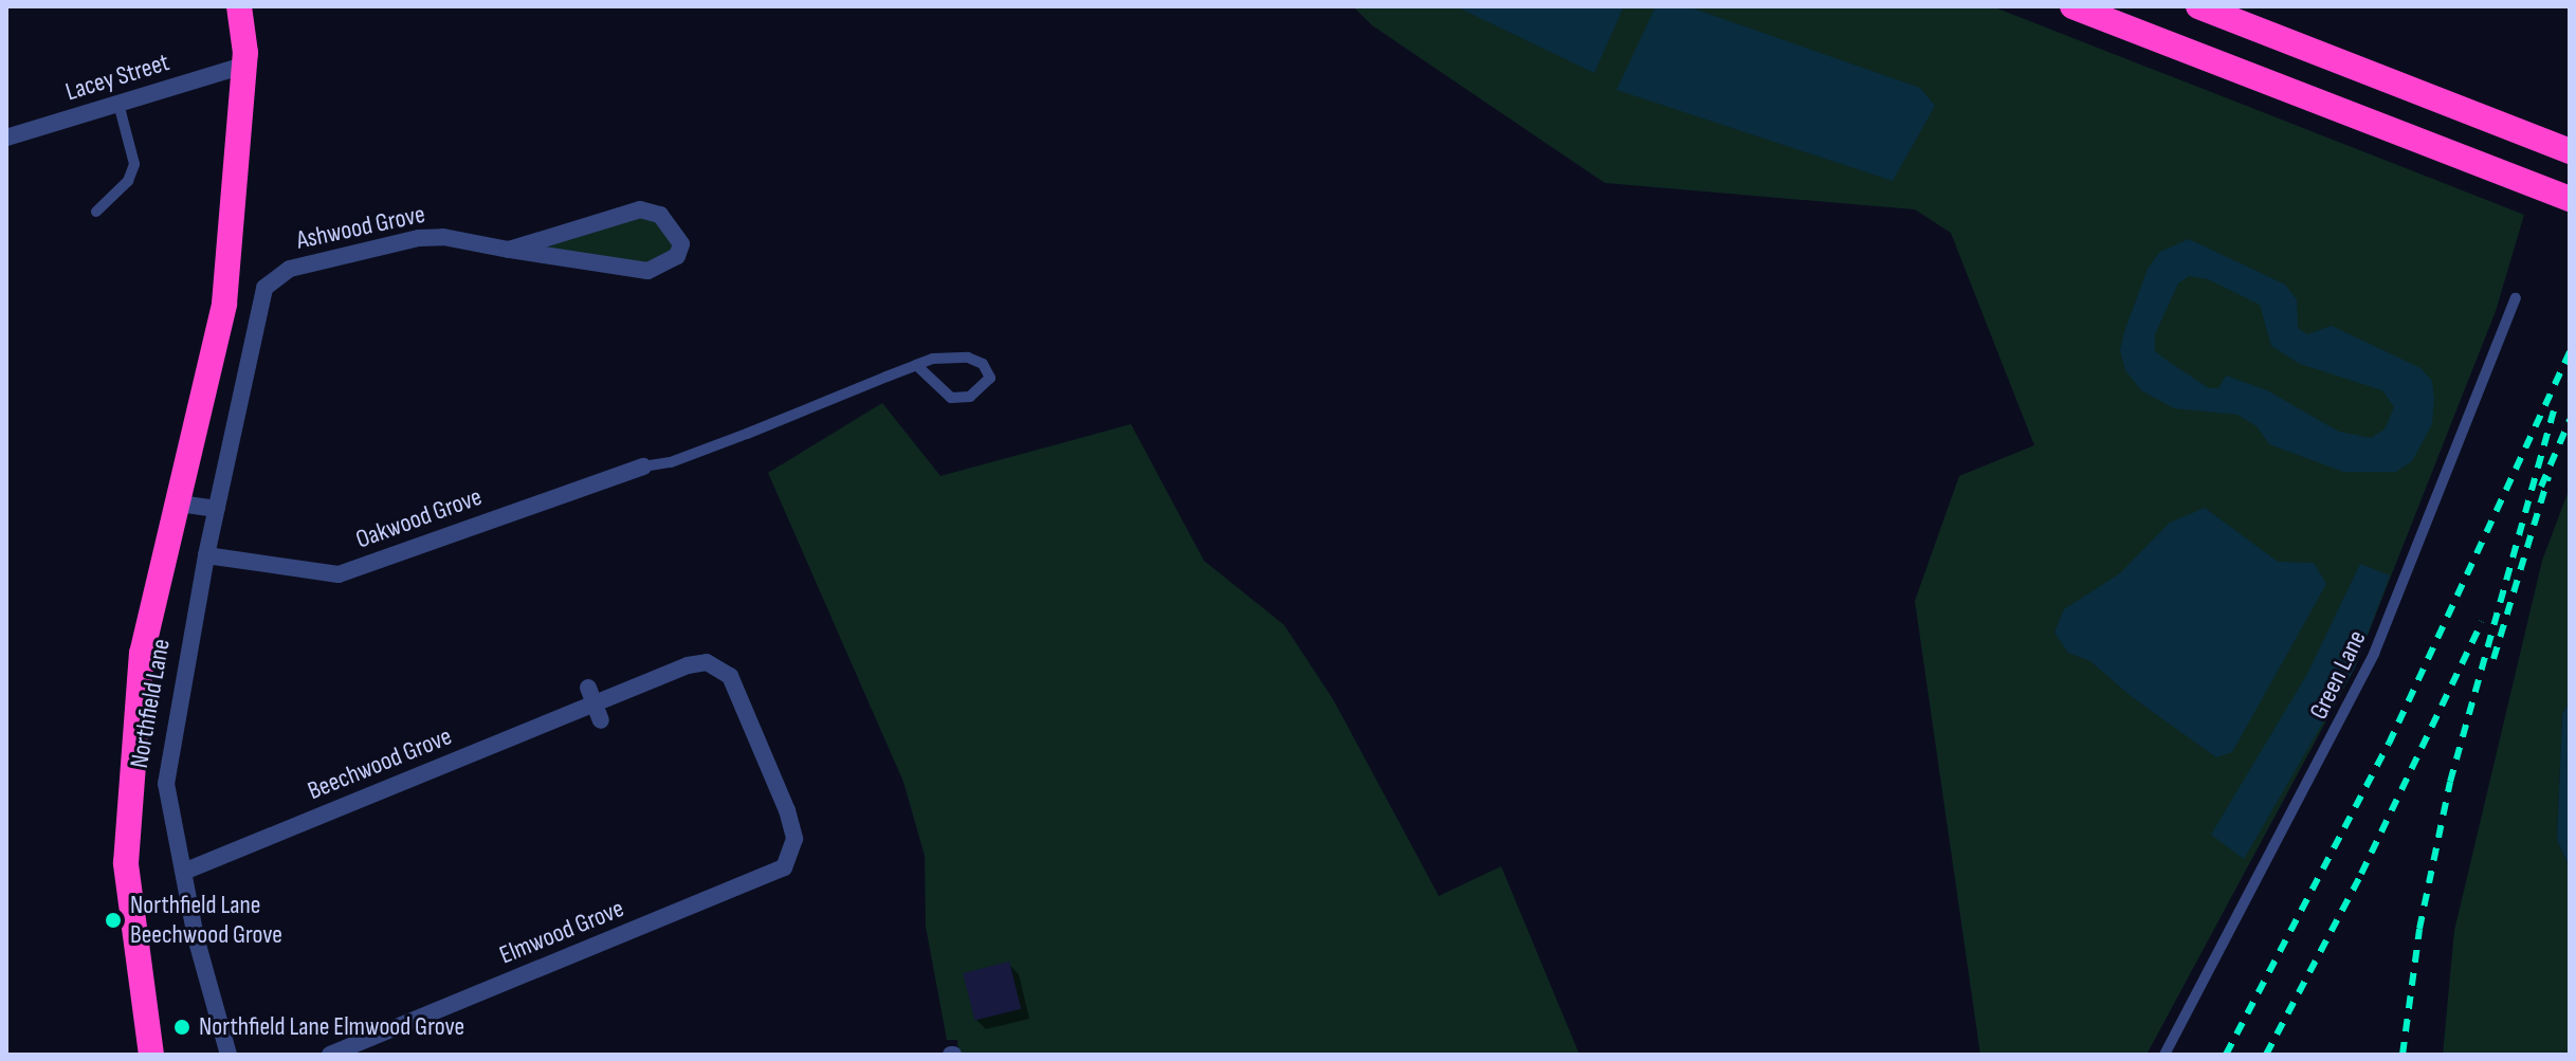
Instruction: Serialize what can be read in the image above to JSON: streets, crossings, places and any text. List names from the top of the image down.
{
  "streets": {
    "highway": ["Northfield Lane"],
    "street": [
      "Lacey Street",
      "Ashwood Grove",
      "Oakwood Grove",
      "Beechwood Grove",
      "Elmwood Grove"
    ],
    "lane": ["Green Lane"]
  },
  "crossings": [
    ["Lacey Street", "Northfield Lane"],
    ["Ashwood Grove", "Northfield Lane"],
    ["Oakwood Grove", "Northfield Lane"],
    ["Northfield Lane", "Beechwood Grove"],
    ["Beechwood Grove", "Elmwood Grove"]
  ],
  "places": ["Northfield Lane Beechwood Grove", "Northfield Lane Elmwood Grove"]
}
